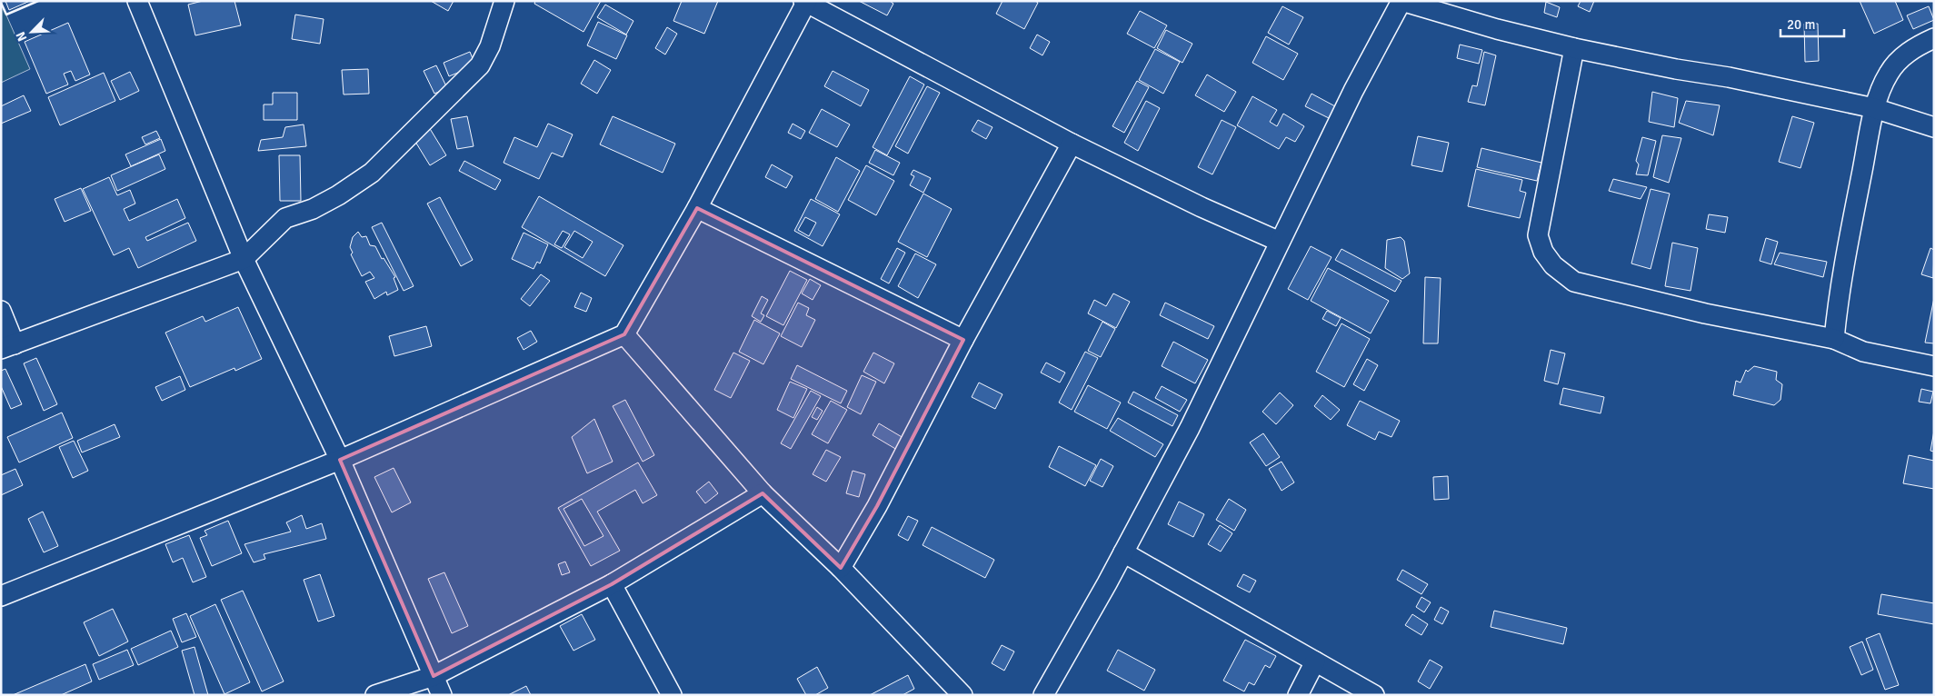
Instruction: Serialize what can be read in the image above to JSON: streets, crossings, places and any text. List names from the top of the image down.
{
  "scale_bar": "20 m",
  "north": "bottom left"
}
